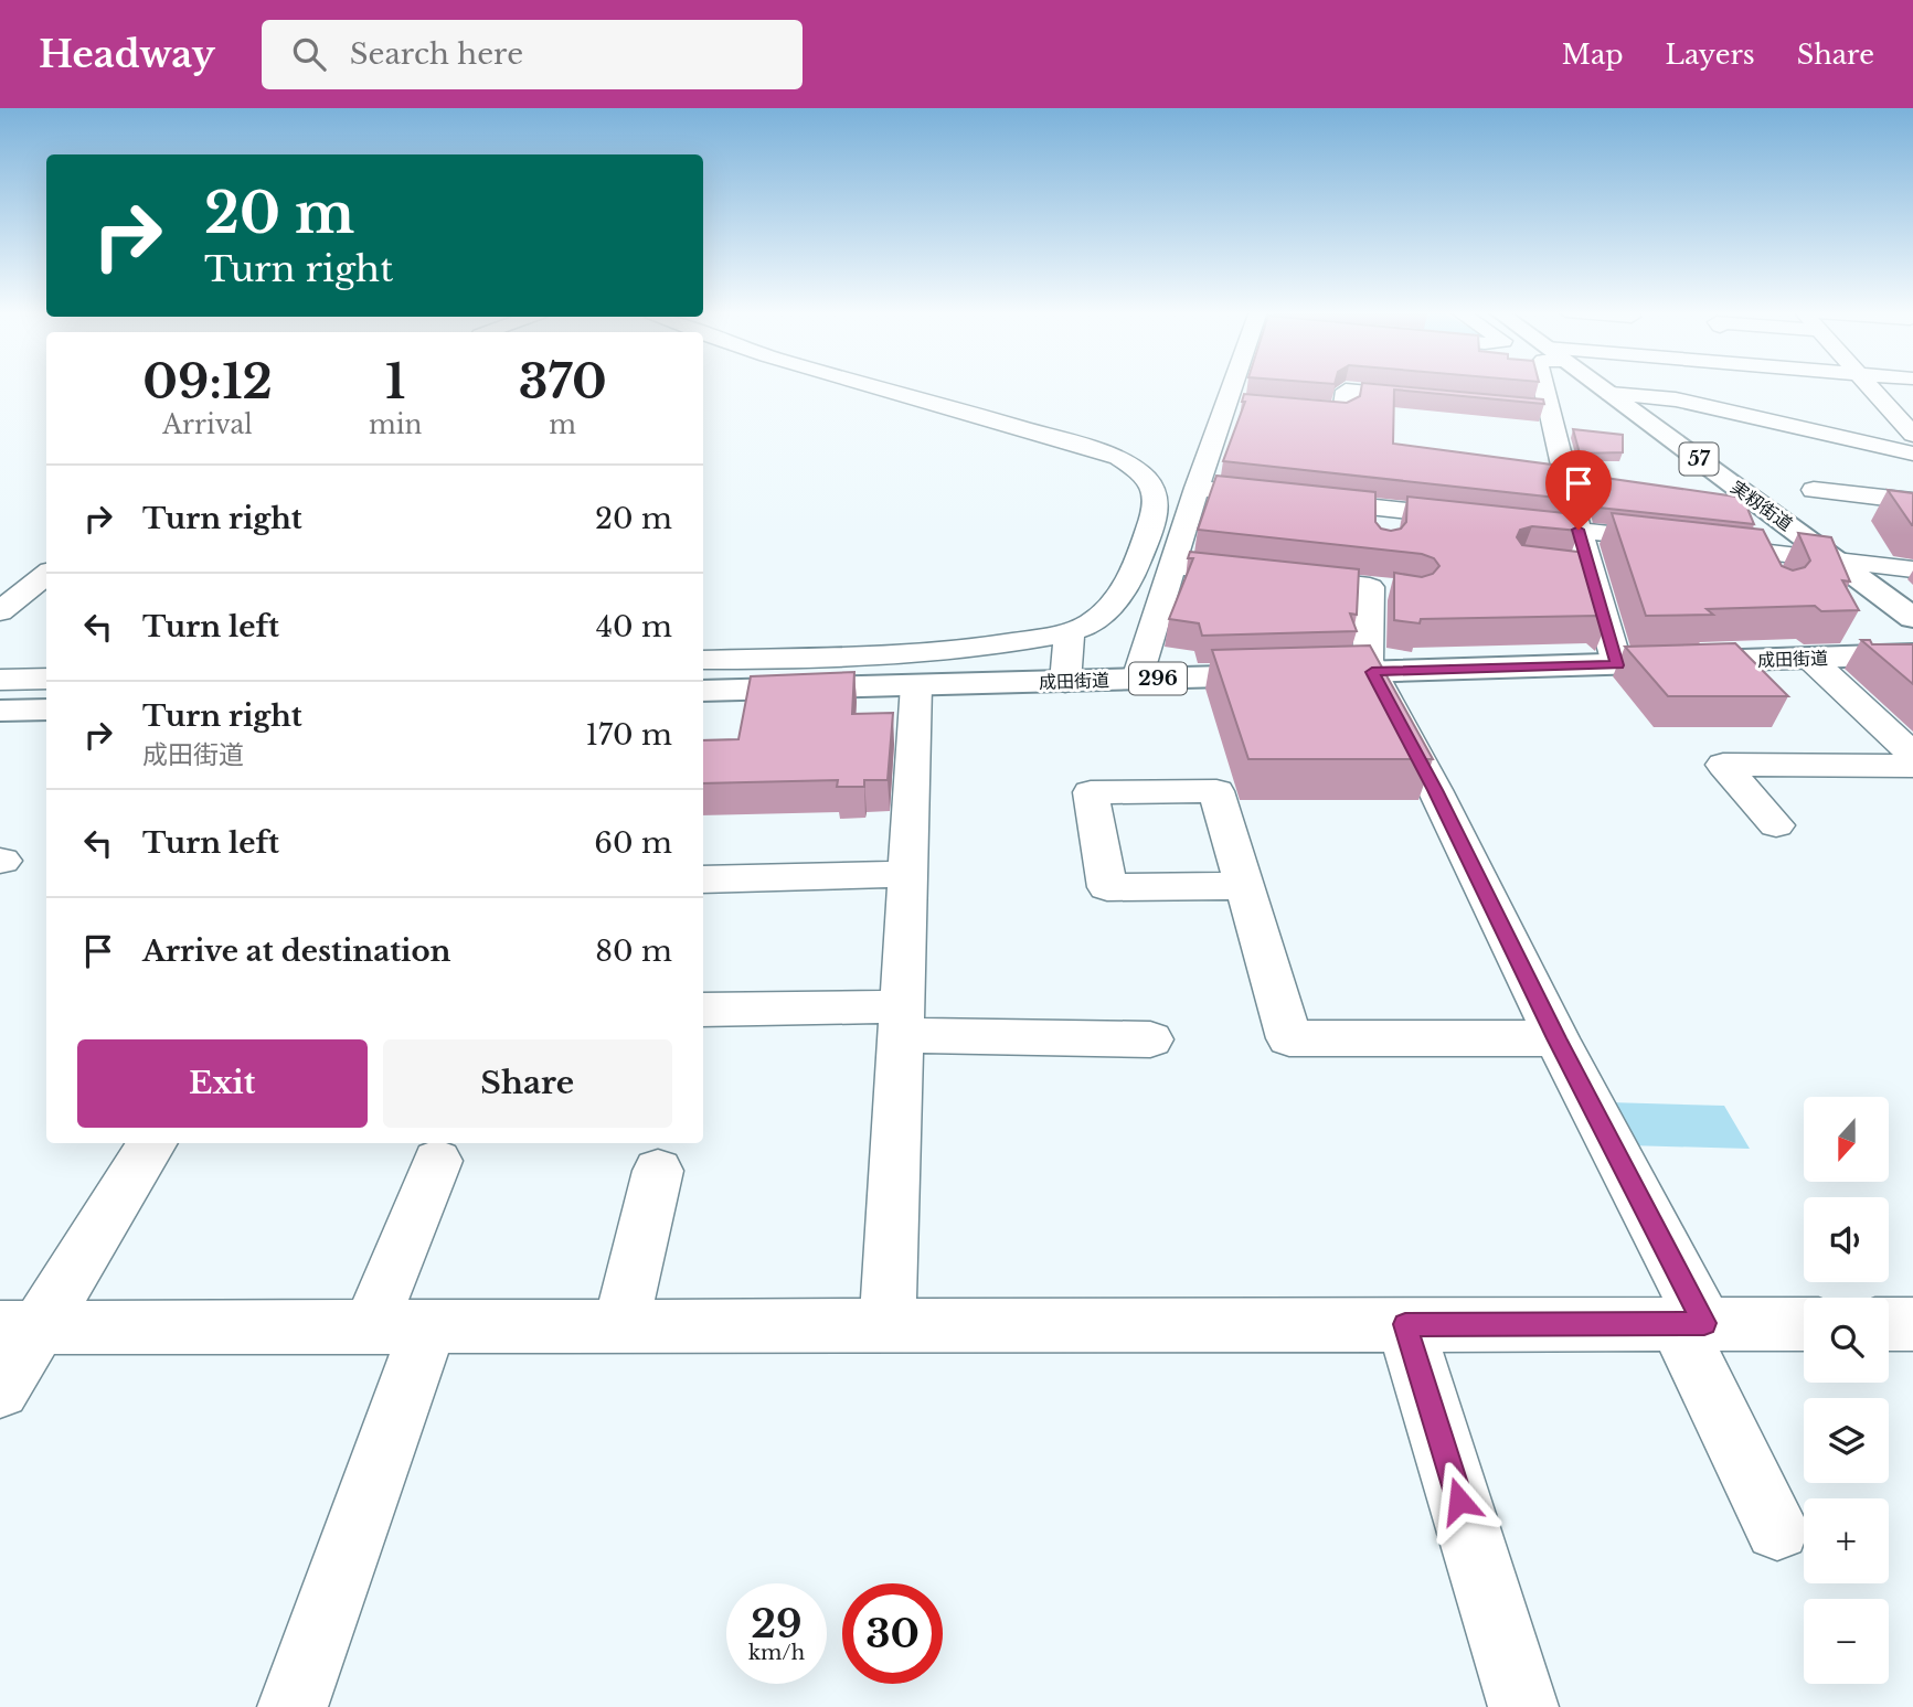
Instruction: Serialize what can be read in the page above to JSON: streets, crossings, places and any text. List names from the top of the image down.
{
  "streets": {
    "main road": [
      "57",
      "実籾街道",
      "成田街道",
      "296"
    ]
  },
  "north": "bottom",
  "page": {
    "header": "Headway",
    "search": "Search here",
    "nav": ["Map", "Layers", "Share"],
    "turn": ["20 m", "Turn right"],
    "eta": [
      "09:12",
      "Arrival",
      "1",
      "min",
      "370",
      "m"
    ],
    "list": [
      {
        "name": "Turn right",
        "value": "20 m"
      },
      {
        "name": "Turn left",
        "value": "40 m"
      },
      {
        "name": "Turn right",
        "note": "成田街道",
        "value": "170 m"
      },
      {
        "name": "Turn left",
        "value": "60 m"
      },
      {
        "name": "Arrive at destination",
        "value": "80 m"
      }
    ],
    "buttons": ["Exit", "Share"],
    "map_buttons": ["+", "−"],
    "speed": "29 km/h",
    "limit": "30"
  }
}
